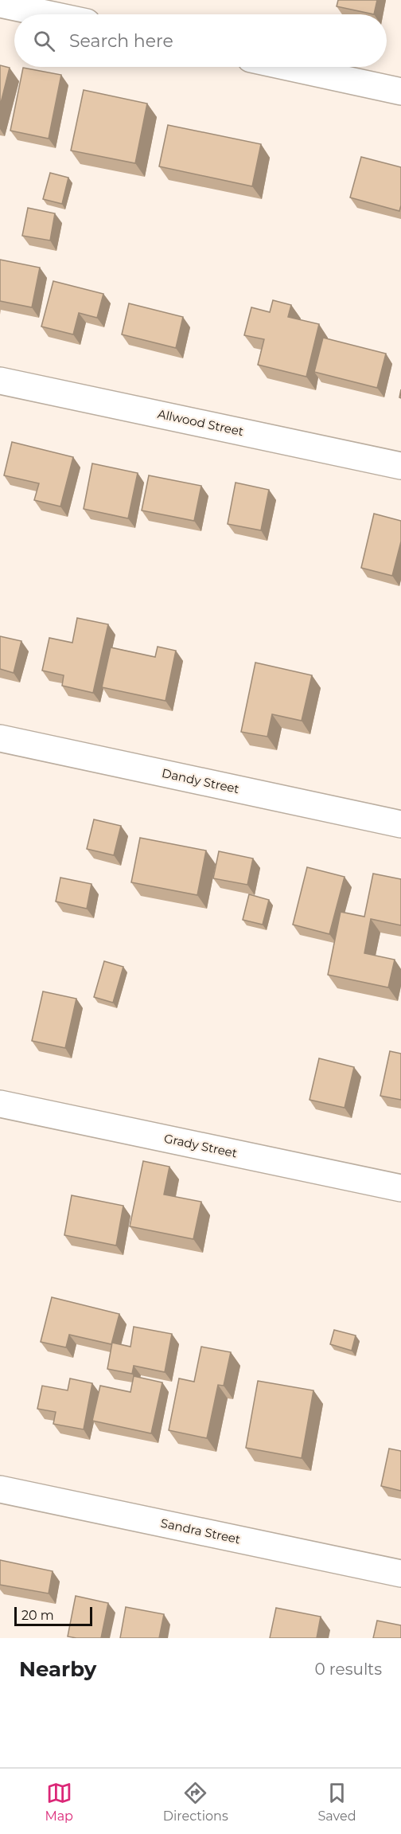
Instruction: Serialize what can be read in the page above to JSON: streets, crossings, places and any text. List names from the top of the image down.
{
  "streets": {
    "street": [
      "Allwood Street",
      "Dandy Street",
      "Grady Street",
      "Sandra Street"
    ]
  },
  "scale_bar": "20 m",
  "page": {
    "search": "Search here",
    "scale": "20 m",
    "heading": ["Nearby", "0 results"],
    "nav": ["Map", "Directions", "Saved"]
  }
}
